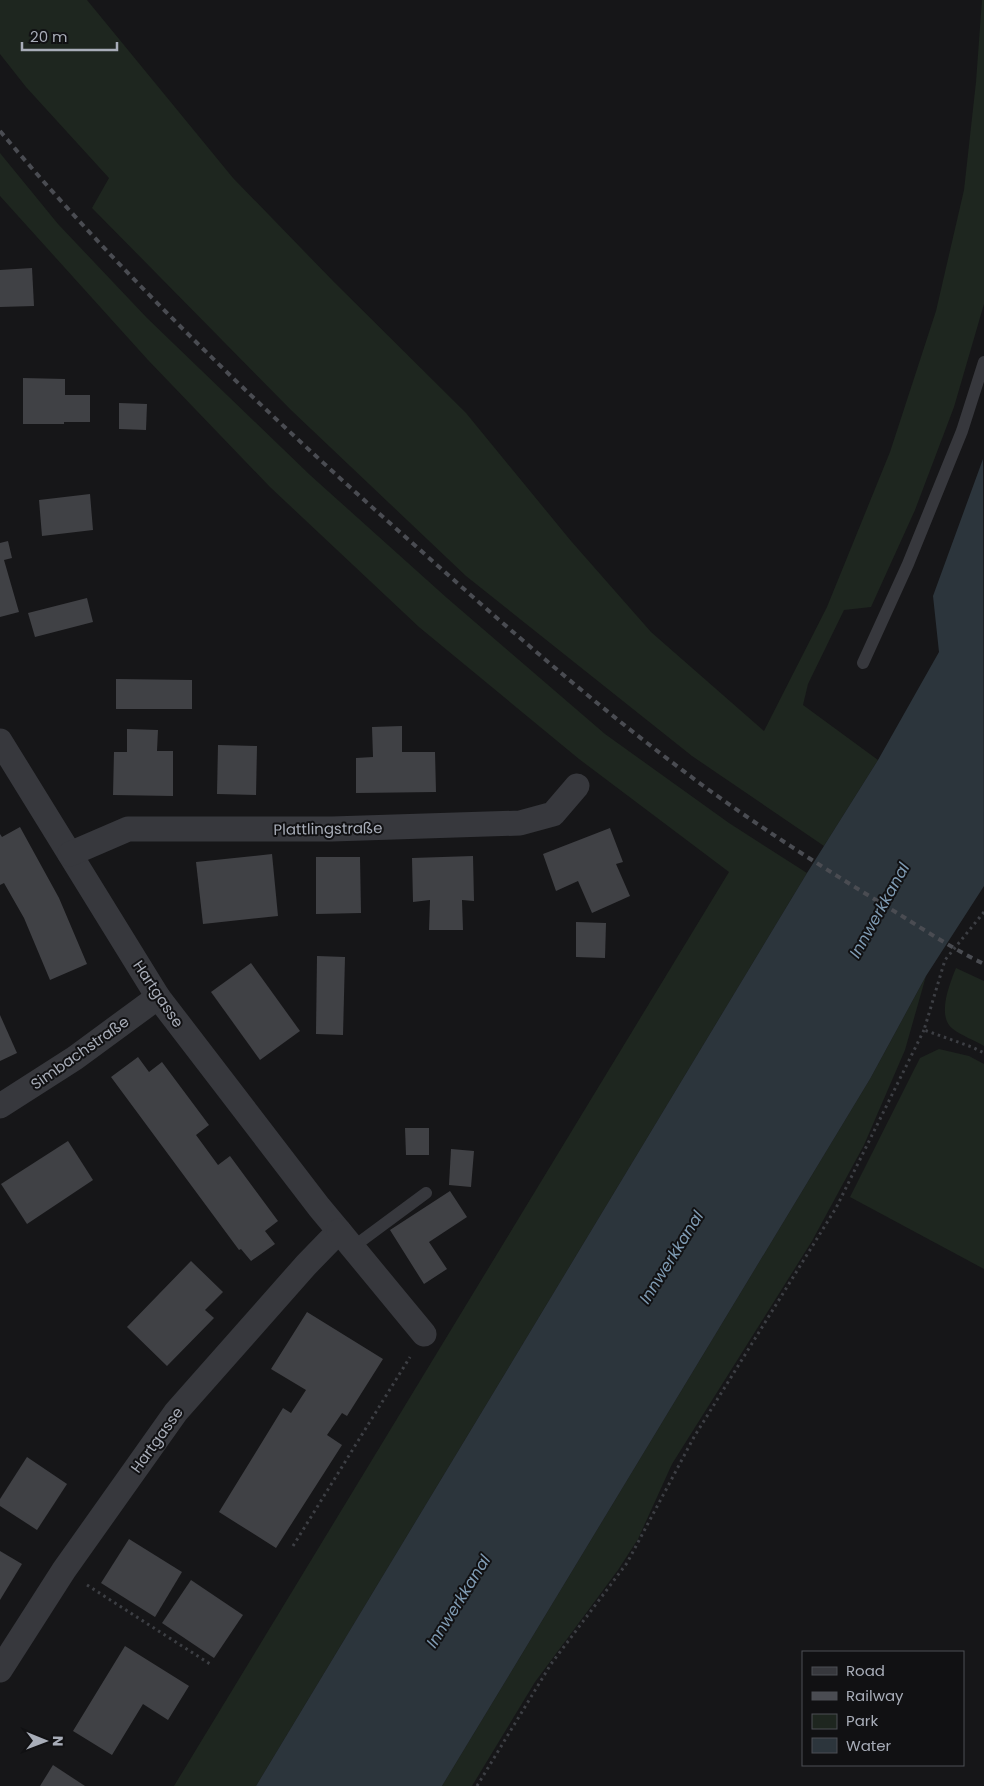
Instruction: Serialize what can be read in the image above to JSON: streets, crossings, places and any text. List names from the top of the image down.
{
  "streets": {
    "street": ["Plattlingstraße", "Hartgasse", "Simbachstraße"]
  },
  "crossings": [
    ["Plattlingstraße", "Hartgasse"],
    ["Hartgasse", "Simbachstraße"]
  ],
  "water": ["Innwerkkanal"],
  "legend": [
    "Road",
    "Railway",
    "Park",
    "Water"
  ],
  "scale_bar": "20 m",
  "north": "right"
}
